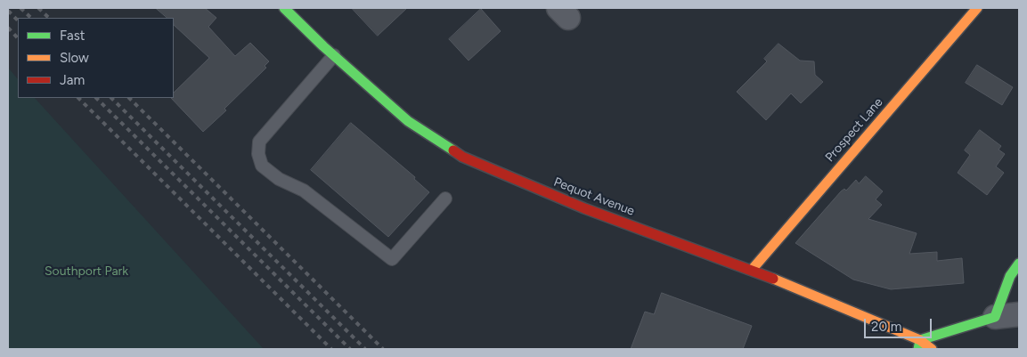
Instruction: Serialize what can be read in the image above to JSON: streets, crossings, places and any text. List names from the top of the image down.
{
  "streets": {
    "street": ["Prospect Lane", "Pequot Avenue"]
  },
  "crossings": [
    ["Prospect Lane", "Pequot Avenue"]
  ],
  "parks": ["Southport Park"],
  "legend": ["Fast", "Slow", "Jam"],
  "scale_bar": "20 m"
}
